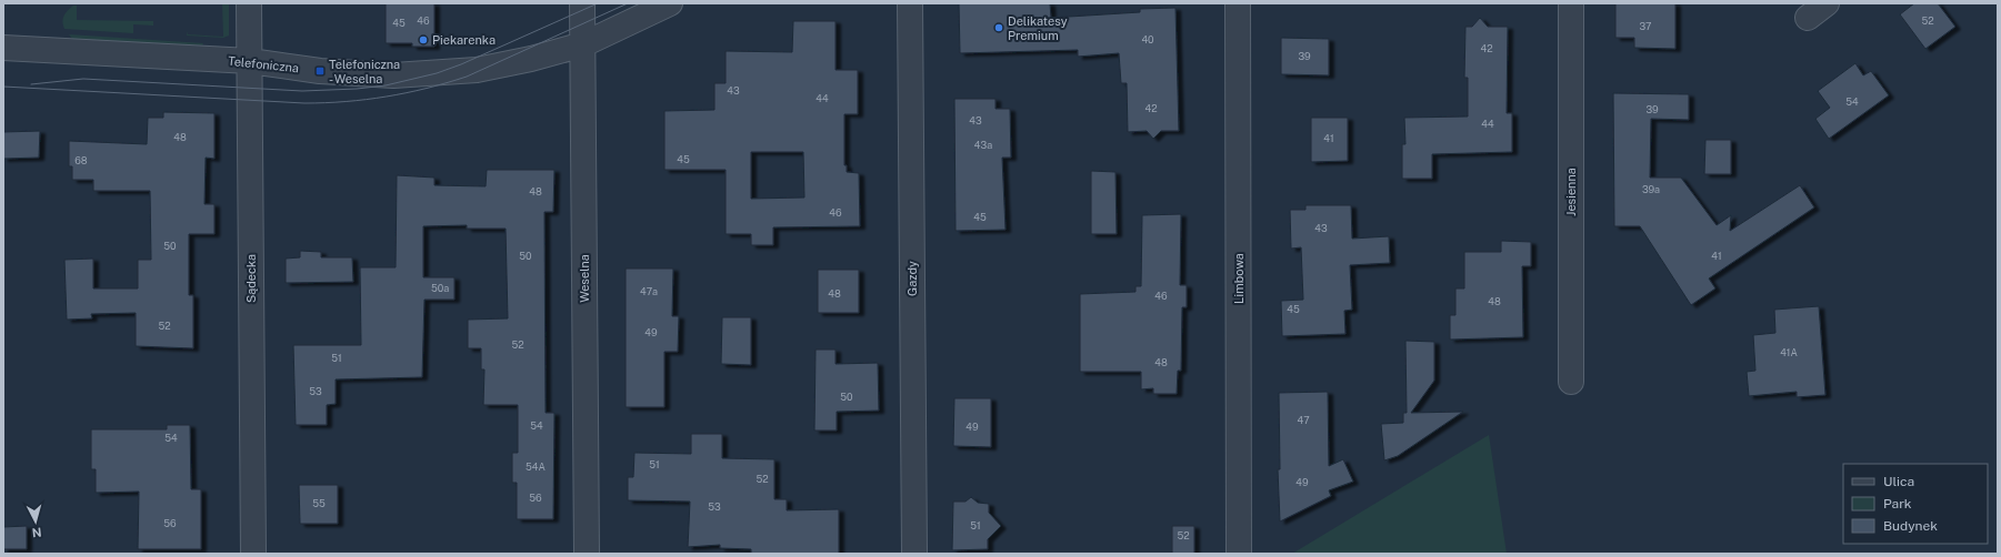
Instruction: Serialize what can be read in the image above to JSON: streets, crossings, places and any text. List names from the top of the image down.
{
  "streets": {
    "street": [
      "Telefoniczna",
      "Jesienna",
      "Sądecka",
      "Weselna",
      "Gazdy",
      "Limbowa"
    ]
  },
  "crossings": [
    ["Telefoniczna", "Sądecka"],
    ["Telefoniczna", "Weselna"]
  ],
  "places": {
    "other": ["Delikatesy Premium", "Piekarenka"],
    "transit": ["Telefoniczna - Weselna"]
  },
  "house_numbers": [
    "46",
    "52",
    "45",
    "37",
    "40",
    "42",
    "39",
    "43",
    "44",
    "54",
    "42",
    "39",
    "43",
    "44",
    "48",
    "41",
    "43a",
    "45",
    "68",
    "39a",
    "48",
    "46",
    "45",
    "43",
    "50",
    "50",
    "41",
    "50a",
    "47a",
    "48",
    "46",
    "48",
    "45",
    "52",
    "49",
    "52",
    "41A",
    "51",
    "48",
    "53",
    "50",
    "47",
    "54",
    "49",
    "54",
    "51",
    "54A",
    "52",
    "49",
    "56",
    "55",
    "53",
    "56",
    "51",
    "52"
  ],
  "legend": ["Ulica", "Park", "Budynek"],
  "north": "bottom"
}
